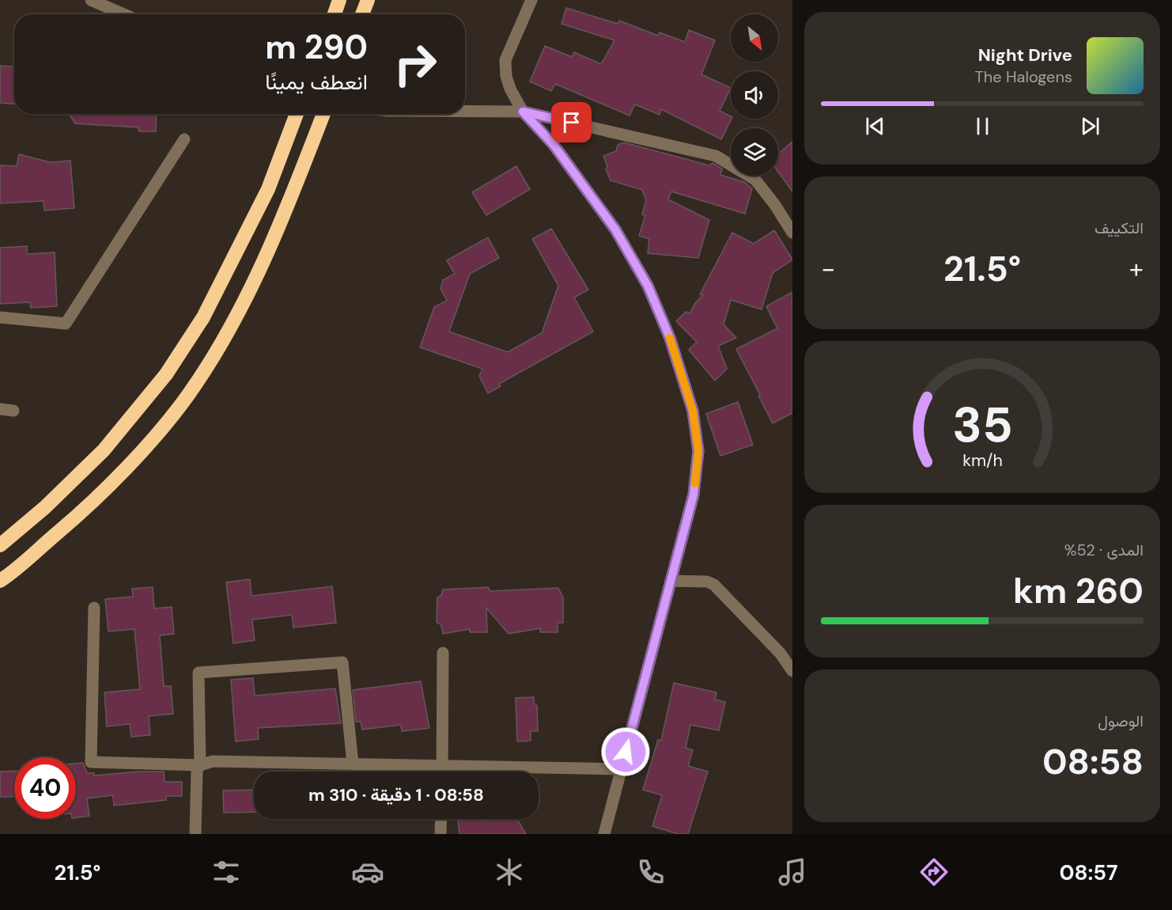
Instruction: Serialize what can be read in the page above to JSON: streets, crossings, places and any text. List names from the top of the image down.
{
  "north": "bottom right",
  "page": {
    "turn": ["290 m", "انعطف يمينًا"],
    "song": ["Night Drive", "The Halogens"],
    "tile": [
      "التكييف",
      ["المدى · 52%", "260 km"],
      ["الوصول", "08:58"]
    ],
    "heat": ["−", "21.5°", "+"],
    "limit": "40",
    "trip": "08:58 · 1 دقيقة · 310 m",
    "tabs": ["08:57", "21.5°"],
    "gauge": ["35", "km/h"]
  }
}
